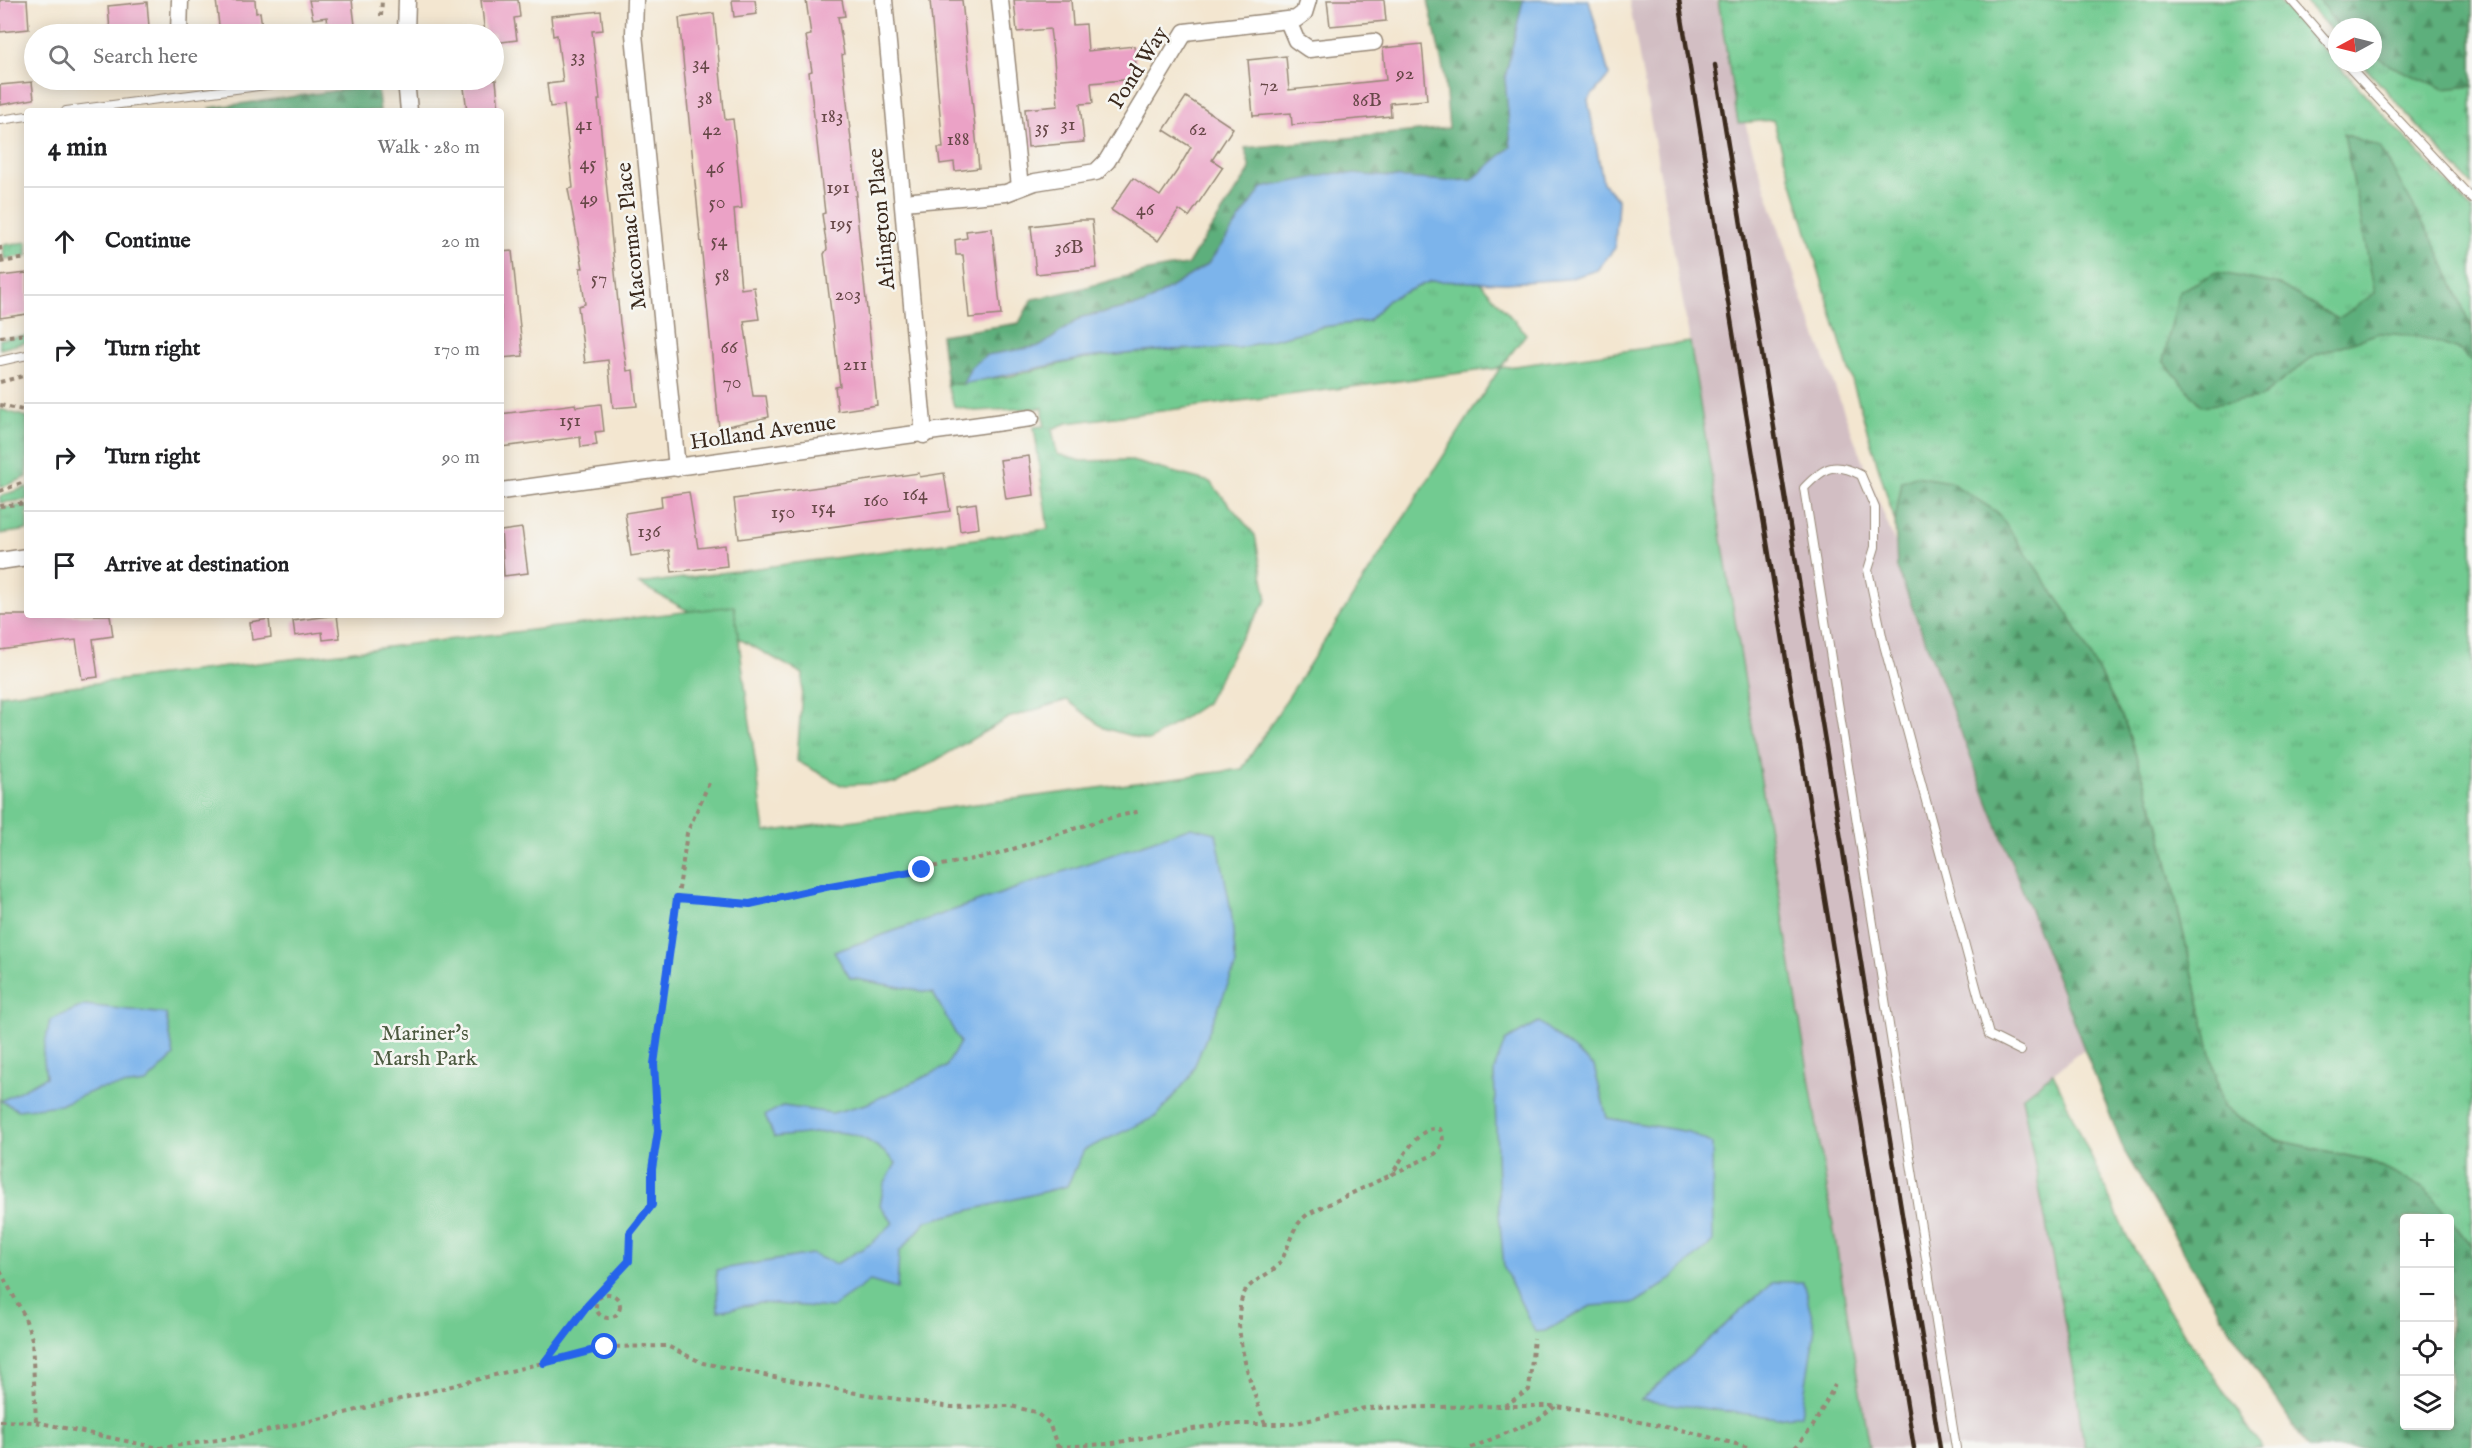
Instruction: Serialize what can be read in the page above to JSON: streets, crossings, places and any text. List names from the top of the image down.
{
  "streets": {
    "street": [
      "Pond Way",
      "Arlington Place",
      "Macormac Place",
      "Holland Avenue"
    ]
  },
  "crossings": [
    ["Pond Way", "Arlington Place"],
    ["Arlington Place", "Holland Avenue"],
    ["Macormac Place", "Holland Avenue"]
  ],
  "parks": ["Mariner's Marsh Park"],
  "house_numbers": [
    "33",
    "34",
    "92",
    "72",
    "38",
    "86B",
    "183",
    "41",
    "31",
    "35",
    "42",
    "62",
    "188",
    "45",
    "46",
    "191",
    "49",
    "50",
    "46",
    "195",
    "54",
    "36B",
    "58",
    "57",
    "203",
    "66",
    "211",
    "70",
    "151",
    "164",
    "160",
    "154",
    "150",
    "136"
  ],
  "north": "left",
  "page": {
    "search": "Search here",
    "heading": ["4 min", "Walk · 280 m"],
    "list": [
      ["Continue", "20 m"],
      ["Turn right", "170 m"],
      ["Turn right", "90 m"],
      "Arrive at destination"
    ],
    "map_buttons": ["+", "−"]
  }
}
